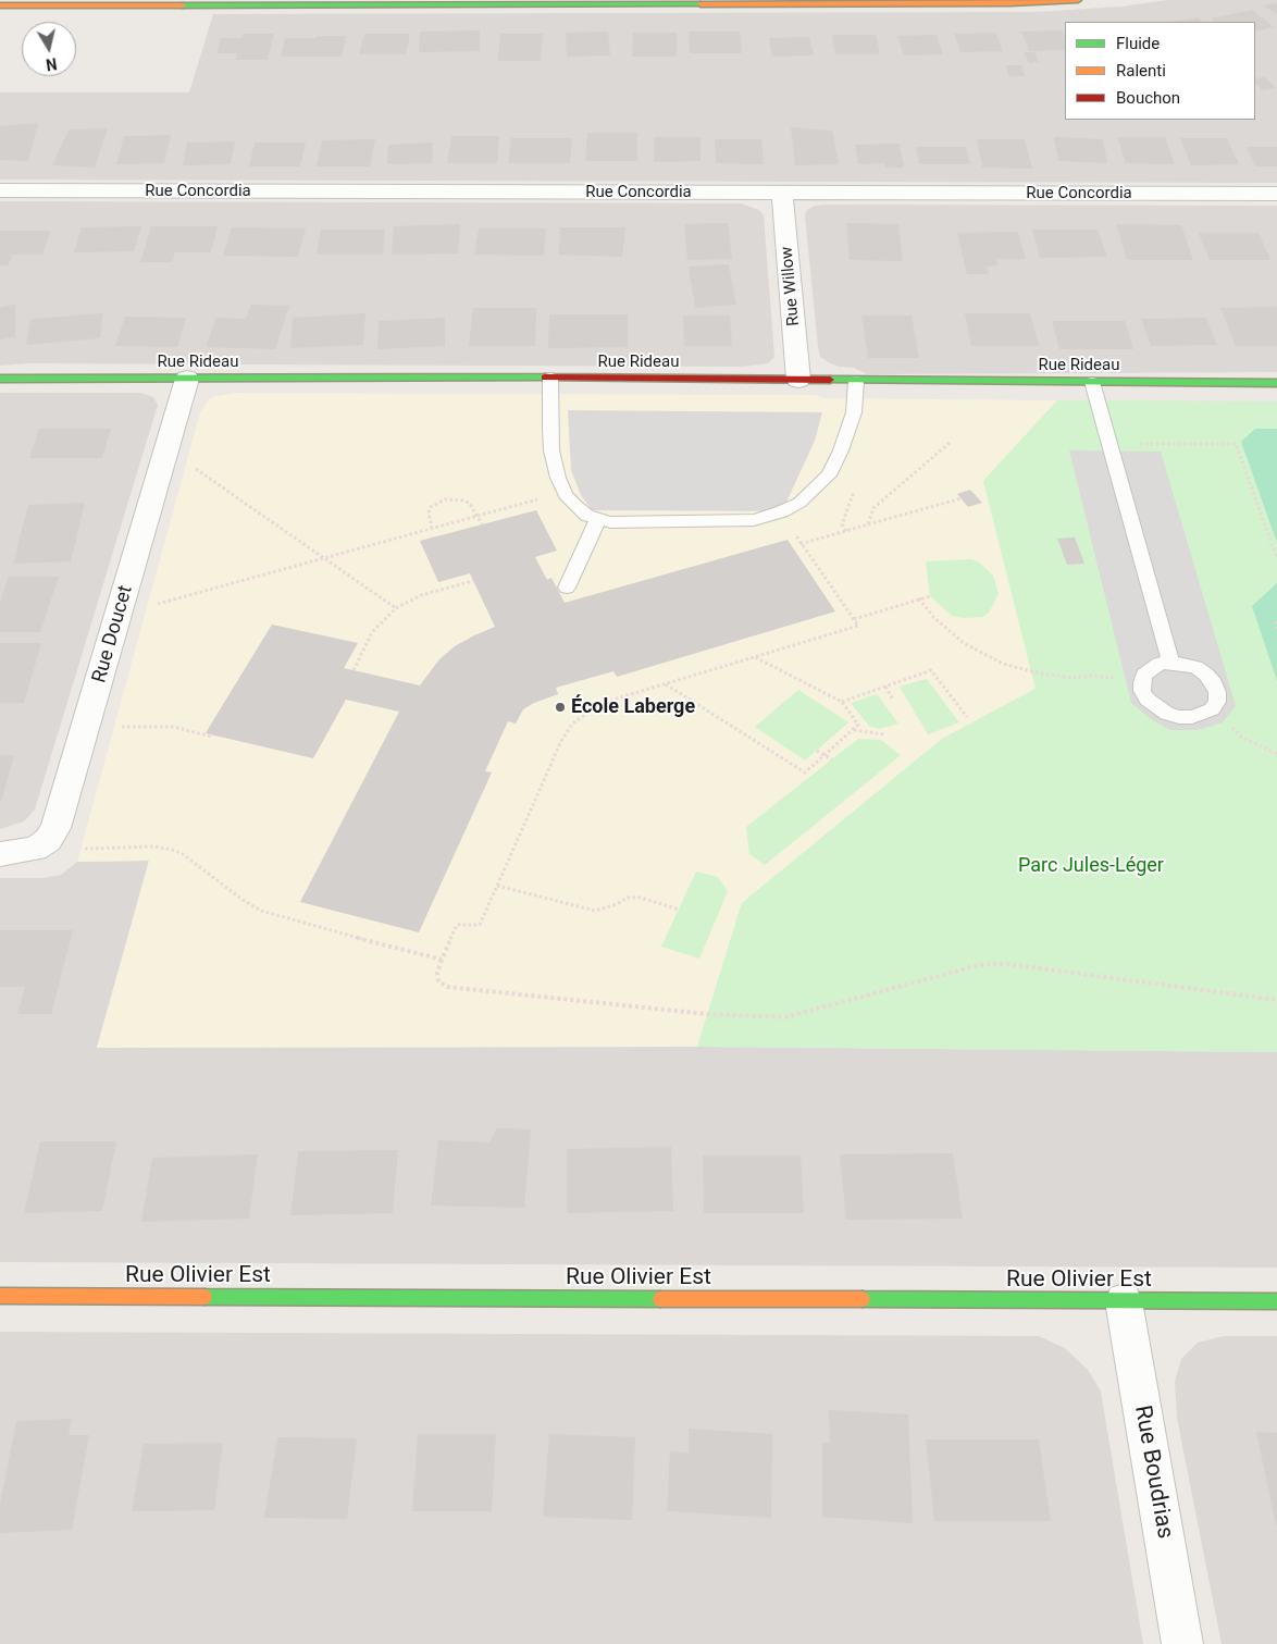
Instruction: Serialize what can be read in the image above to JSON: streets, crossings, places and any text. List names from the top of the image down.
{
  "streets": {
    "street": [
      "Rue Concordia",
      "Rue Willow",
      "Rue Rideau",
      "Rue Doucet",
      "Rue Olivier Est",
      "Rue Boudrias"
    ]
  },
  "crossings": [
    ["Rue Concordia", "Rue Willow"],
    ["Rue Willow", "Rue Rideau"],
    ["Rue Rideau", "Rue Doucet"],
    ["Rue Olivier Est", "Rue Boudrias"]
  ],
  "parks": ["Parc Jules-Léger"],
  "places": ["École Laberge"],
  "legend": ["Fluide", "Ralenti", "Bouchon"],
  "north": "bottom"
}
